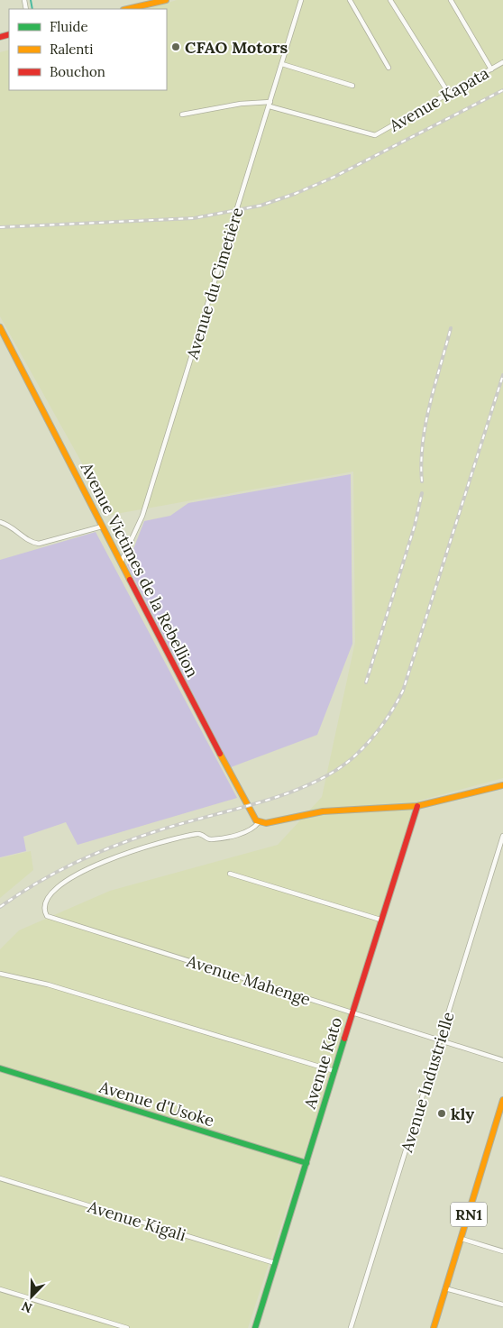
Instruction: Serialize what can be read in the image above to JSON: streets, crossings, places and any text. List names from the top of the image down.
{
  "streets": {
    "main road": [
      "Avenue Victimes de la Rebellion",
      "Avenue Kato",
      "Avenue d'Usoke",
      "RN1"
    ],
    "street": [
      "Avenue Kapata",
      "Avenue du Cimetière",
      "Avenue Mahenge",
      "Avenue Industrielle",
      "Avenue Kigali"
    ]
  },
  "crossings": [
    ["Avenue Kapata", "Avenue du Cimetière"],
    ["Avenue du Cimetière", "Avenue Victimes de la Rebellion"],
    ["Avenue Victimes de la Rebellion", "Avenue Mahenge"],
    ["Avenue Mahenge", "Avenue Kato"],
    ["Avenue Mahenge", "Avenue Industrielle"],
    ["Avenue Kato", "Avenue d'Usoke"],
    ["Avenue Kato", "Avenue Kigali"]
  ],
  "places": ["CFAO Motors", "kly"],
  "legend": ["Fluide", "Ralenti", "Bouchon"],
  "north": "bottom left"
}
